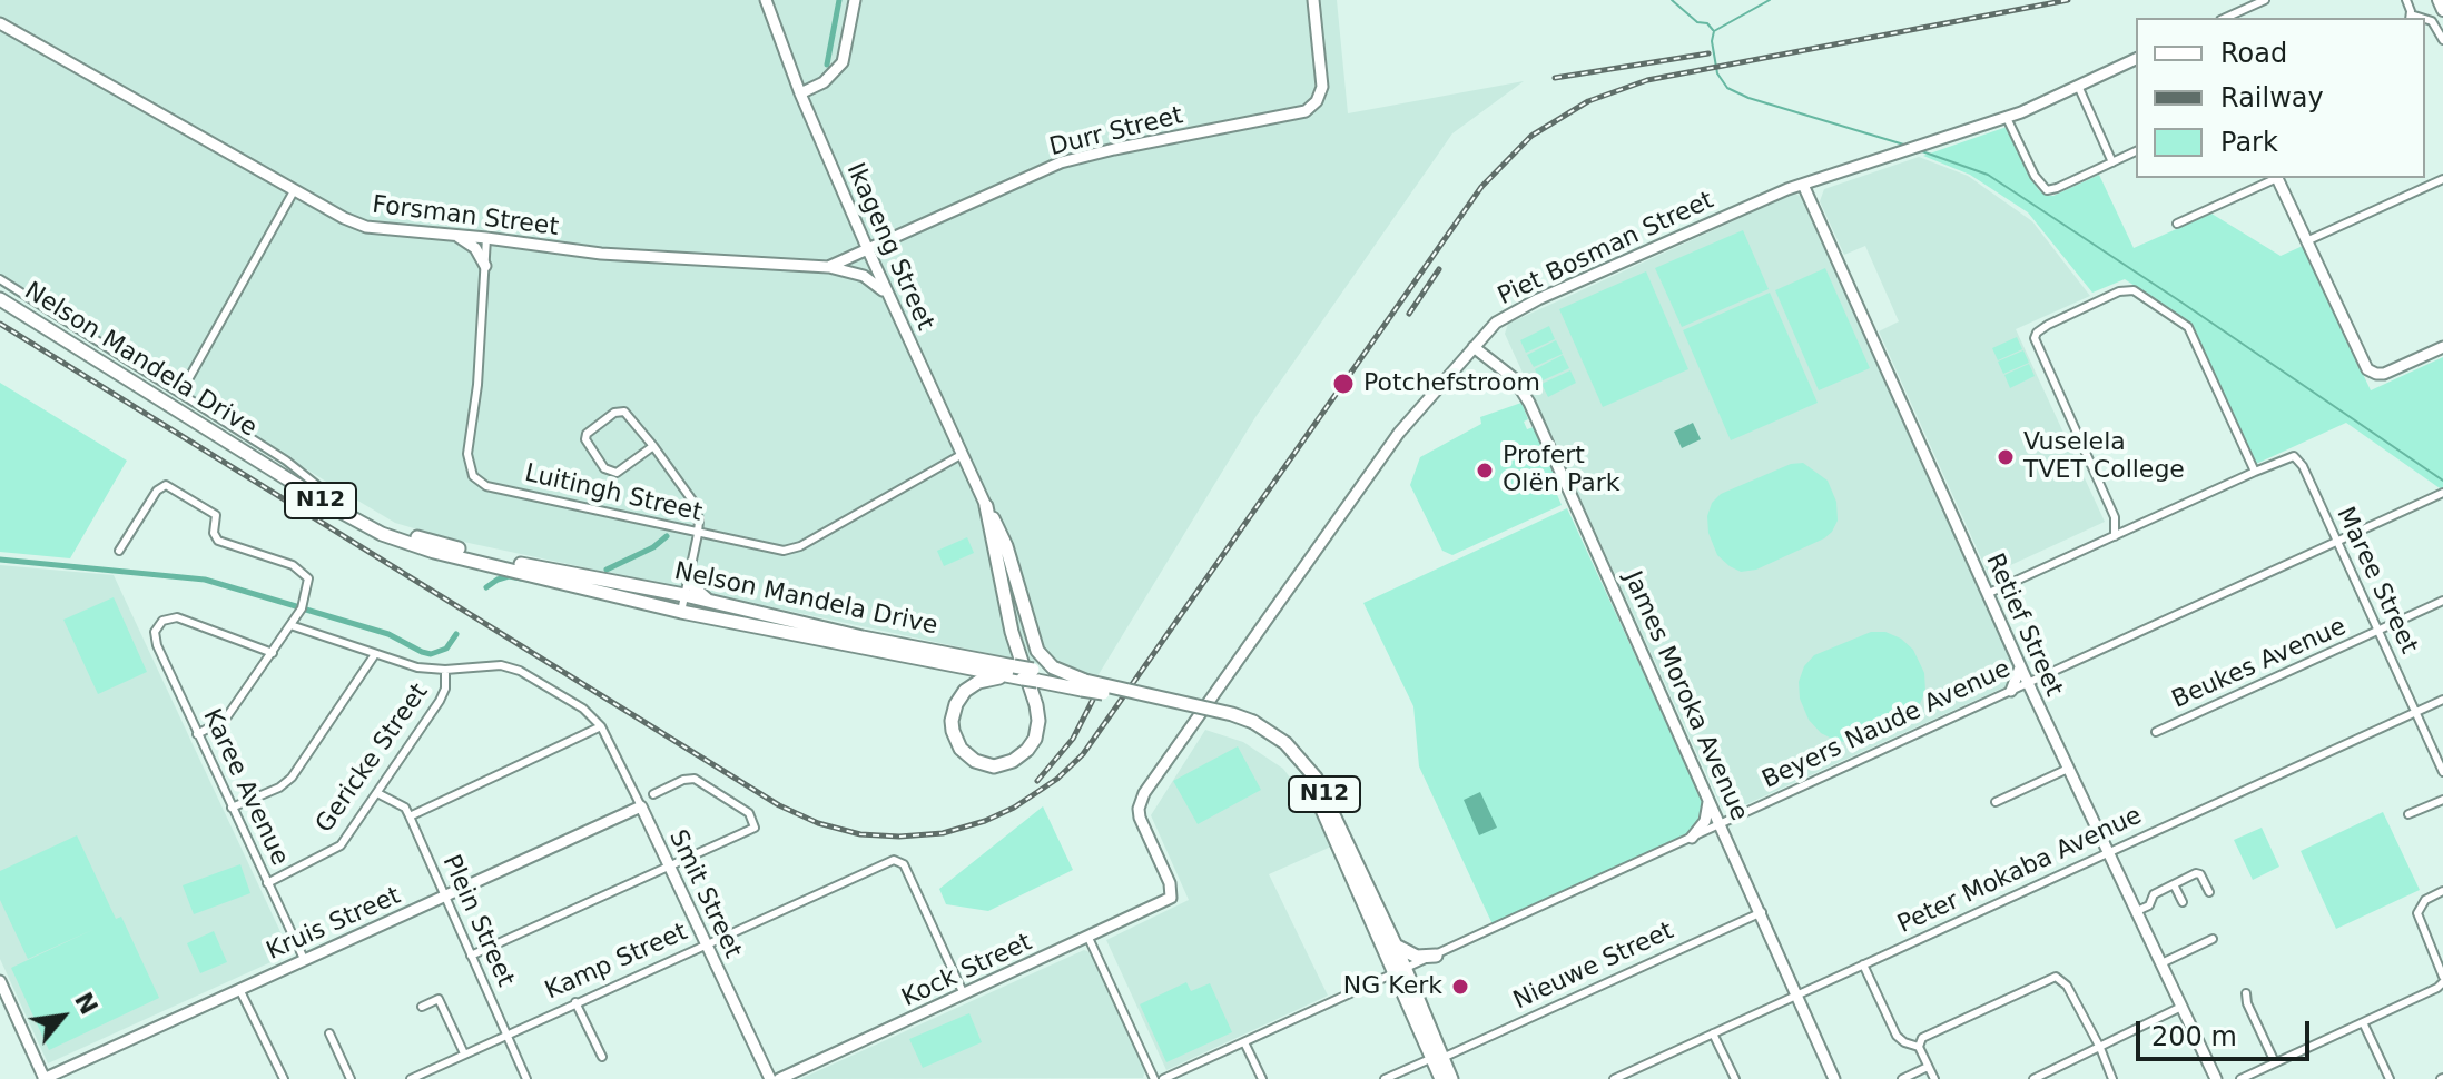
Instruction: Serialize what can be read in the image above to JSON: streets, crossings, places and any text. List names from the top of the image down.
{
  "streets": {
    "highway": ["Nelson Mandela Drive", "N12"],
    "street": [
      "Durr Street",
      "Forsman Street",
      "Ikageng Street",
      "Piet Bosman Street",
      "Luitingh Street",
      "Maree Street",
      "Retief Street",
      "Beukes Avenue",
      "James Moroka Avenue",
      "Beyers Naude Avenue",
      "Gericke Street",
      "Karee Avenue",
      "Peter Mokaba Avenue",
      "Smit Street",
      "Plein Street",
      "Kruis Street",
      "Kamp Street",
      "Nieuwe Street",
      "Kock Street"
    ]
  },
  "crossings": [
    ["Durr Street", "Forsman Street"],
    ["Durr Street", "Ikageng Street"],
    ["Forsman Street", "Ikageng Street"],
    ["Forsman Street", "Luitingh Street"],
    ["Ikageng Street", "Luitingh Street"],
    ["Piet Bosman Street", "Retief Street"],
    ["Piet Bosman Street", "James Moroka Avenue"],
    ["Piet Bosman Street", "Kock Street"],
    ["Nelson Mandela Drive", "Beyers Naude Avenue"],
    ["Nelson Mandela Drive", "Nieuwe Street"],
    ["Maree Street", "Beukes Avenue"],
    ["Maree Street", "Beyers Naude Avenue"],
    ["Maree Street", "Peter Mokaba Avenue"],
    ["Retief Street", "Beyers Naude Avenue"],
    ["Retief Street", "Peter Mokaba Avenue"],
    ["James Moroka Avenue", "Beyers Naude Avenue"],
    ["James Moroka Avenue", "Peter Mokaba Avenue"],
    ["James Moroka Avenue", "Nieuwe Street"],
    ["Gericke Street", "Karee Avenue"],
    ["Karee Avenue", "Kruis Street"],
    ["Smit Street", "Kruis Street"],
    ["Smit Street", "Kamp Street"],
    ["Plein Street", "Kruis Street"],
    ["Plein Street", "Kamp Street"],
    ["Kamp Street", "Kock Street"]
  ],
  "places": [
    "Potchefstroom",
    "Vuselela TVET College",
    "Profert Olën Park",
    "NG Kerk"
  ],
  "legend": ["Road", "Railway", "Park"],
  "scale_bar": "200 m",
  "north": "top right"
}
